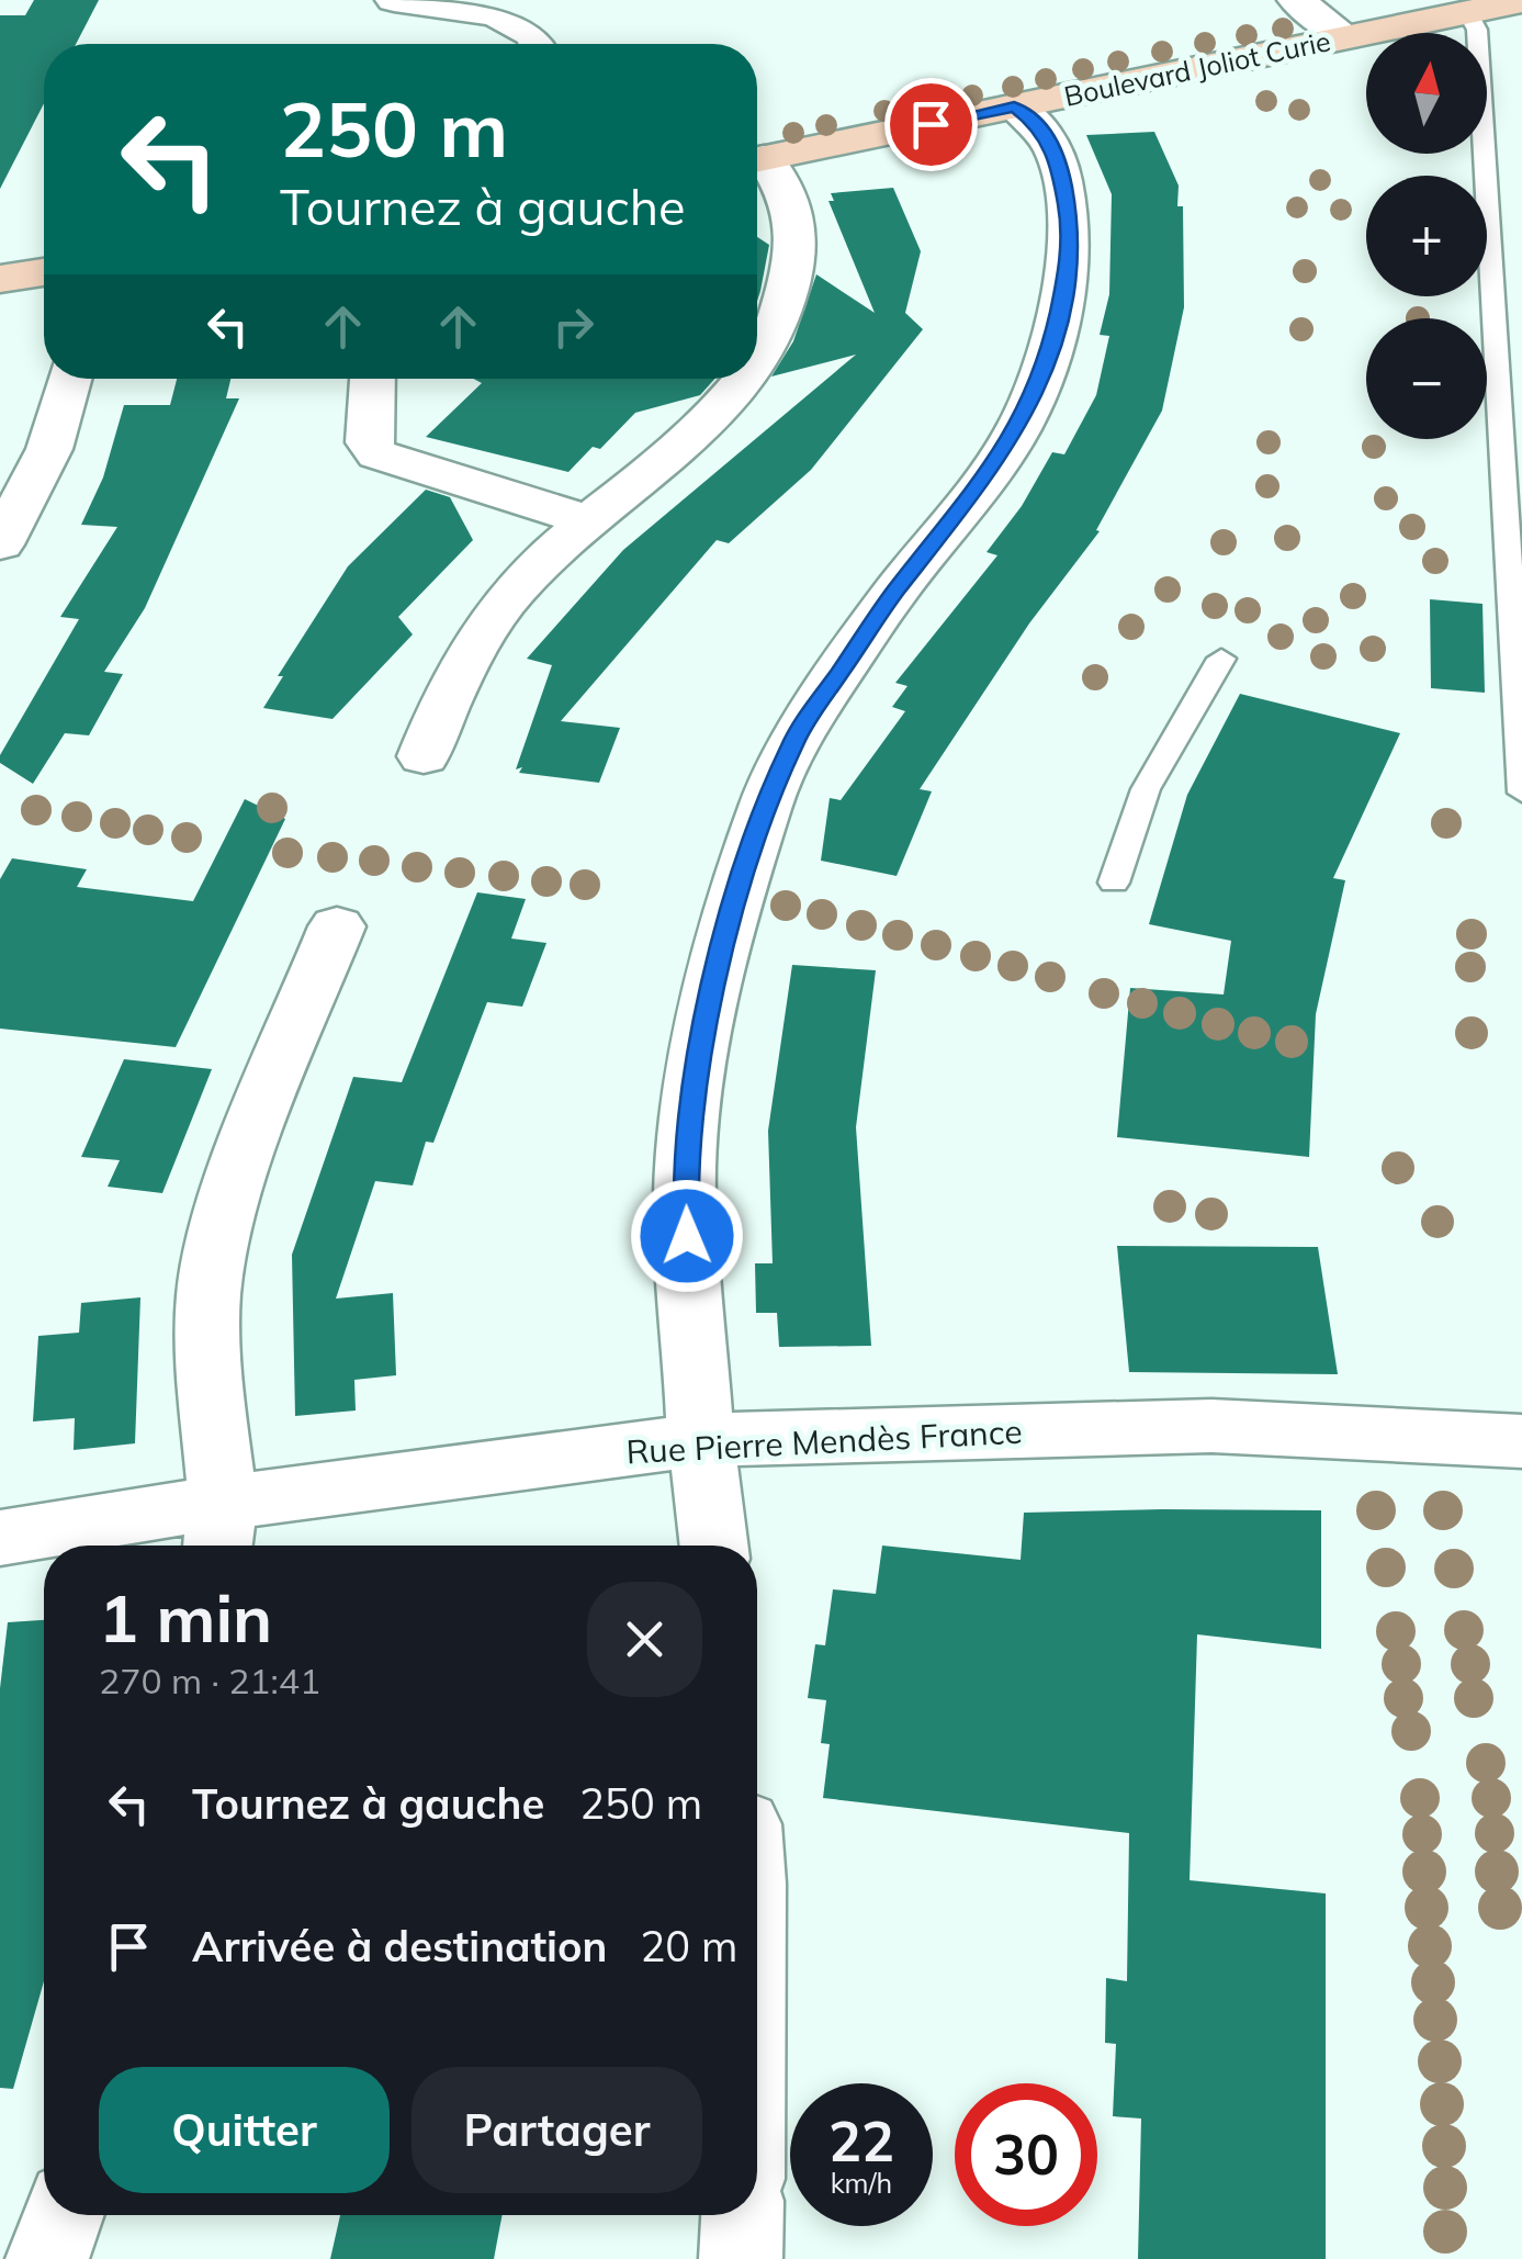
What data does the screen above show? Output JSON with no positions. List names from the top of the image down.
{
  "streets": {
    "street": ["Boulevard Joliot Curie", "Rue Pierre Mendès France"]
  },
  "north": "top",
  "page": {
    "map_buttons": ["+", "−"],
    "turn": ["250 m", "Tournez à gauche"],
    "heading": ["1 min", "270 m · 21:41"],
    "list": [
      {
        "name": "Tournez à gauche",
        "value": "250 m"
      },
      {
        "name": "Arrivée à destination",
        "value": "20 m"
      }
    ],
    "buttons": ["Quitter", "Partager"],
    "speed": "22 km/h",
    "limit": "30"
  }
}
